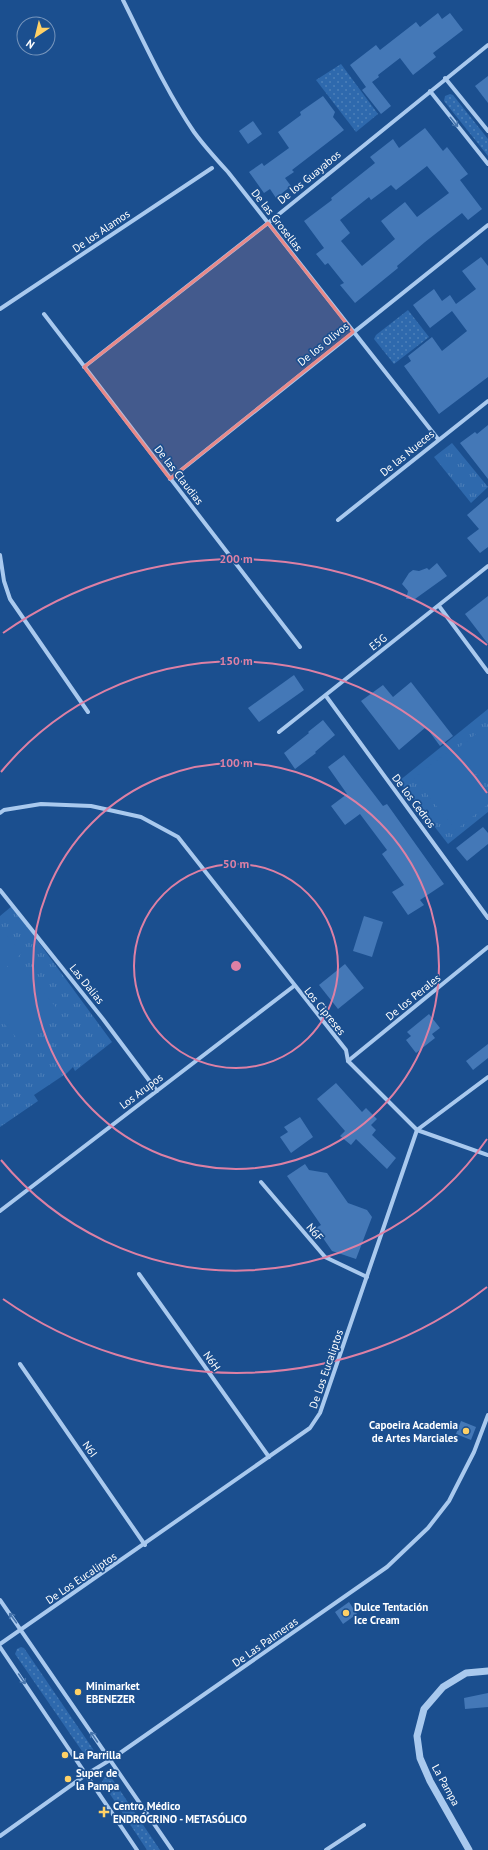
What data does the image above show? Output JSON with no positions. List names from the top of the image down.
{
  "streets": {
    "street": [
      "De los Guayabos",
      "De las Grosellas",
      "De los Alamos",
      "De los Olivos",
      "De las Nueces",
      "De las Claudias",
      "E5G",
      "De los Cedros",
      "Las Dalias",
      "De los Perales",
      "Los Cipreses",
      "Los Arupos",
      "N6F",
      "N6H",
      "De Los Eucaliptos",
      "N6I",
      "De Las Palmeras",
      "La Pampa"
    ]
  },
  "crossings": [
    ["De los Guayabos", "De las Grosellas"],
    ["De los Guayabos", "De las Claudias"],
    ["De las Grosellas", "De los Olivos"],
    ["De las Grosellas", "De las Nueces"],
    ["De los Olivos", "De las Claudias"],
    ["E5G", "De los Cedros"],
    ["Las Dalias", "Los Arupos"],
    ["De los Perales", "Los Cipreses"],
    ["Los Cipreses", "Los Arupos"],
    ["Los Cipreses", "De Los Eucaliptos"],
    ["N6F", "De Los Eucaliptos"],
    ["N6H", "De Los Eucaliptos"],
    ["De Los Eucaliptos", "N6I"]
  ],
  "places": {
    "other": [
      "Capoeira Academia de Artes Marciales",
      "Dulce Tentación Ice Cream",
      "Minimarket EBENEZER",
      "La Parrilla",
      "Super de la Pampa"
    ],
    "health": ["Centro Médico ENDRÓCRINO - METASÓLICO"]
  },
  "north": "bottom left",
  "rings": [
    "200 m",
    "150 m",
    "100 m",
    "50 m"
  ]
}
